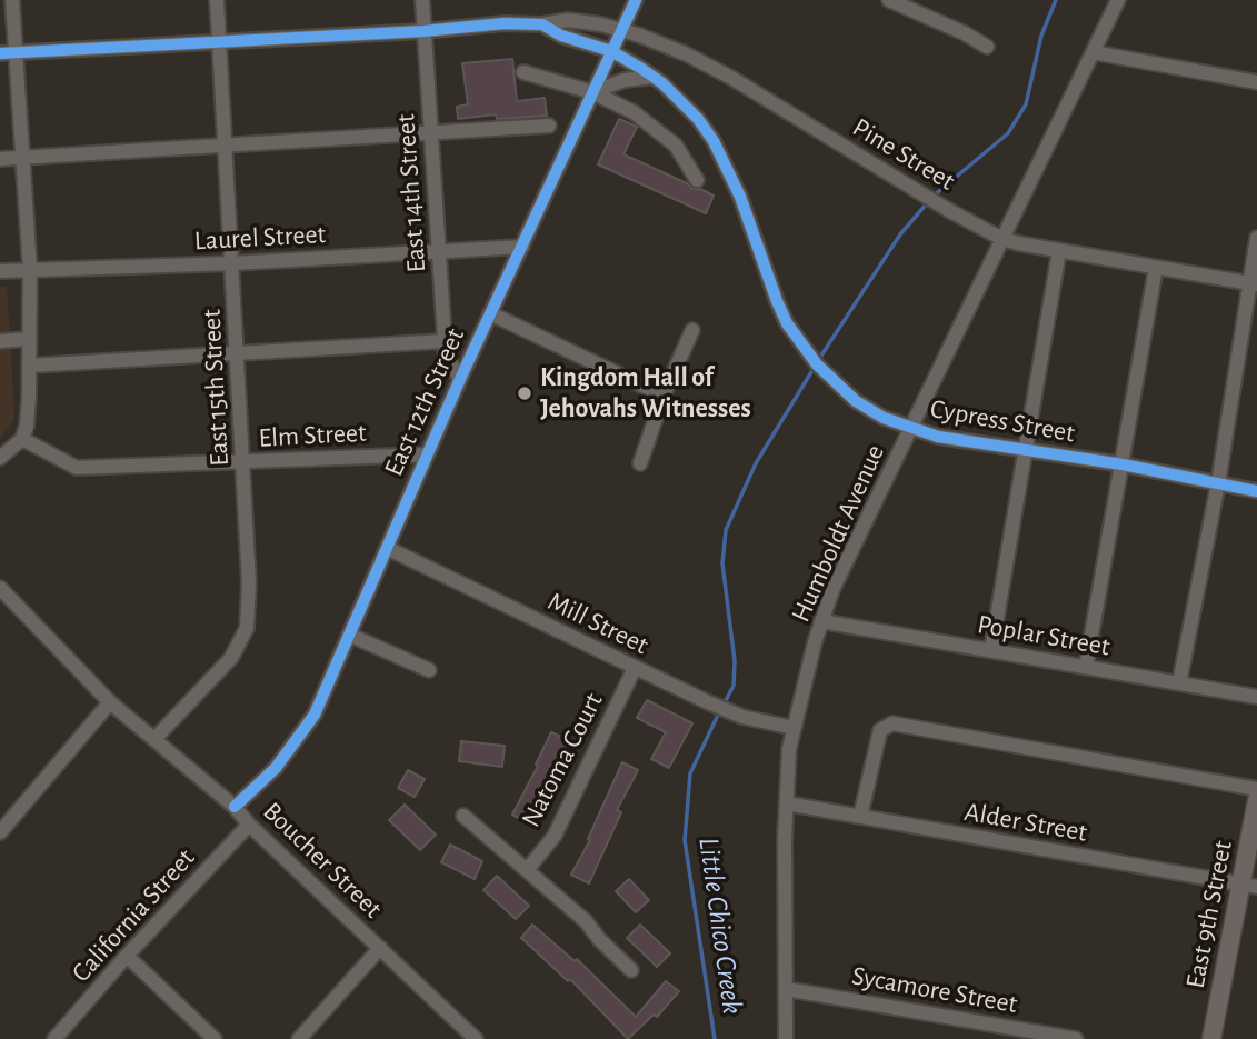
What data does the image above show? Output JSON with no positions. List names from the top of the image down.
{
  "streets": {
    "main road": ["East 9th Street"],
    "street": [
      "Pine Street",
      "East 14th Street",
      "Laurel Street",
      "East 15th Street",
      "East 12th Street",
      "Cypress Street",
      "Elm Street",
      "Humboldt Avenue",
      "Mill Street",
      "Poplar Street",
      "Natoma Court",
      "Alder Street",
      "Boucher Street",
      "California Street",
      "Sycamore Street"
    ]
  },
  "crossings": [
    ["Pine Street", "East 14th Street"],
    ["Pine Street", "East 15th Street"],
    ["Pine Street", "East 12th Street"],
    ["Pine Street", "Cypress Street"],
    ["Pine Street", "Humboldt Avenue"],
    ["East 14th Street", "Laurel Street"],
    ["East 14th Street", "East 12th Street"],
    ["Laurel Street", "East 15th Street"],
    ["Laurel Street", "East 12th Street"],
    ["East 15th Street", "Elm Street"],
    ["East 15th Street", "Boucher Street"],
    ["East 12th Street", "Cypress Street"],
    ["East 12th Street", "Elm Street"],
    ["East 12th Street", "Mill Street"],
    ["East 12th Street", "Boucher Street"],
    ["Cypress Street", "Humboldt Avenue"],
    ["Humboldt Avenue", "Mill Street"],
    ["Humboldt Avenue", "Poplar Street"],
    ["Humboldt Avenue", "Alder Street"],
    ["Humboldt Avenue", "Sycamore Street"],
    ["Mill Street", "Natoma Court"],
    ["Alder Street", "East 9th Street"],
    ["Boucher Street", "California Street"]
  ],
  "water": ["Little Chico Creek"],
  "places": ["Kingdom Hall of Jehovahs Witnesses"]
}
